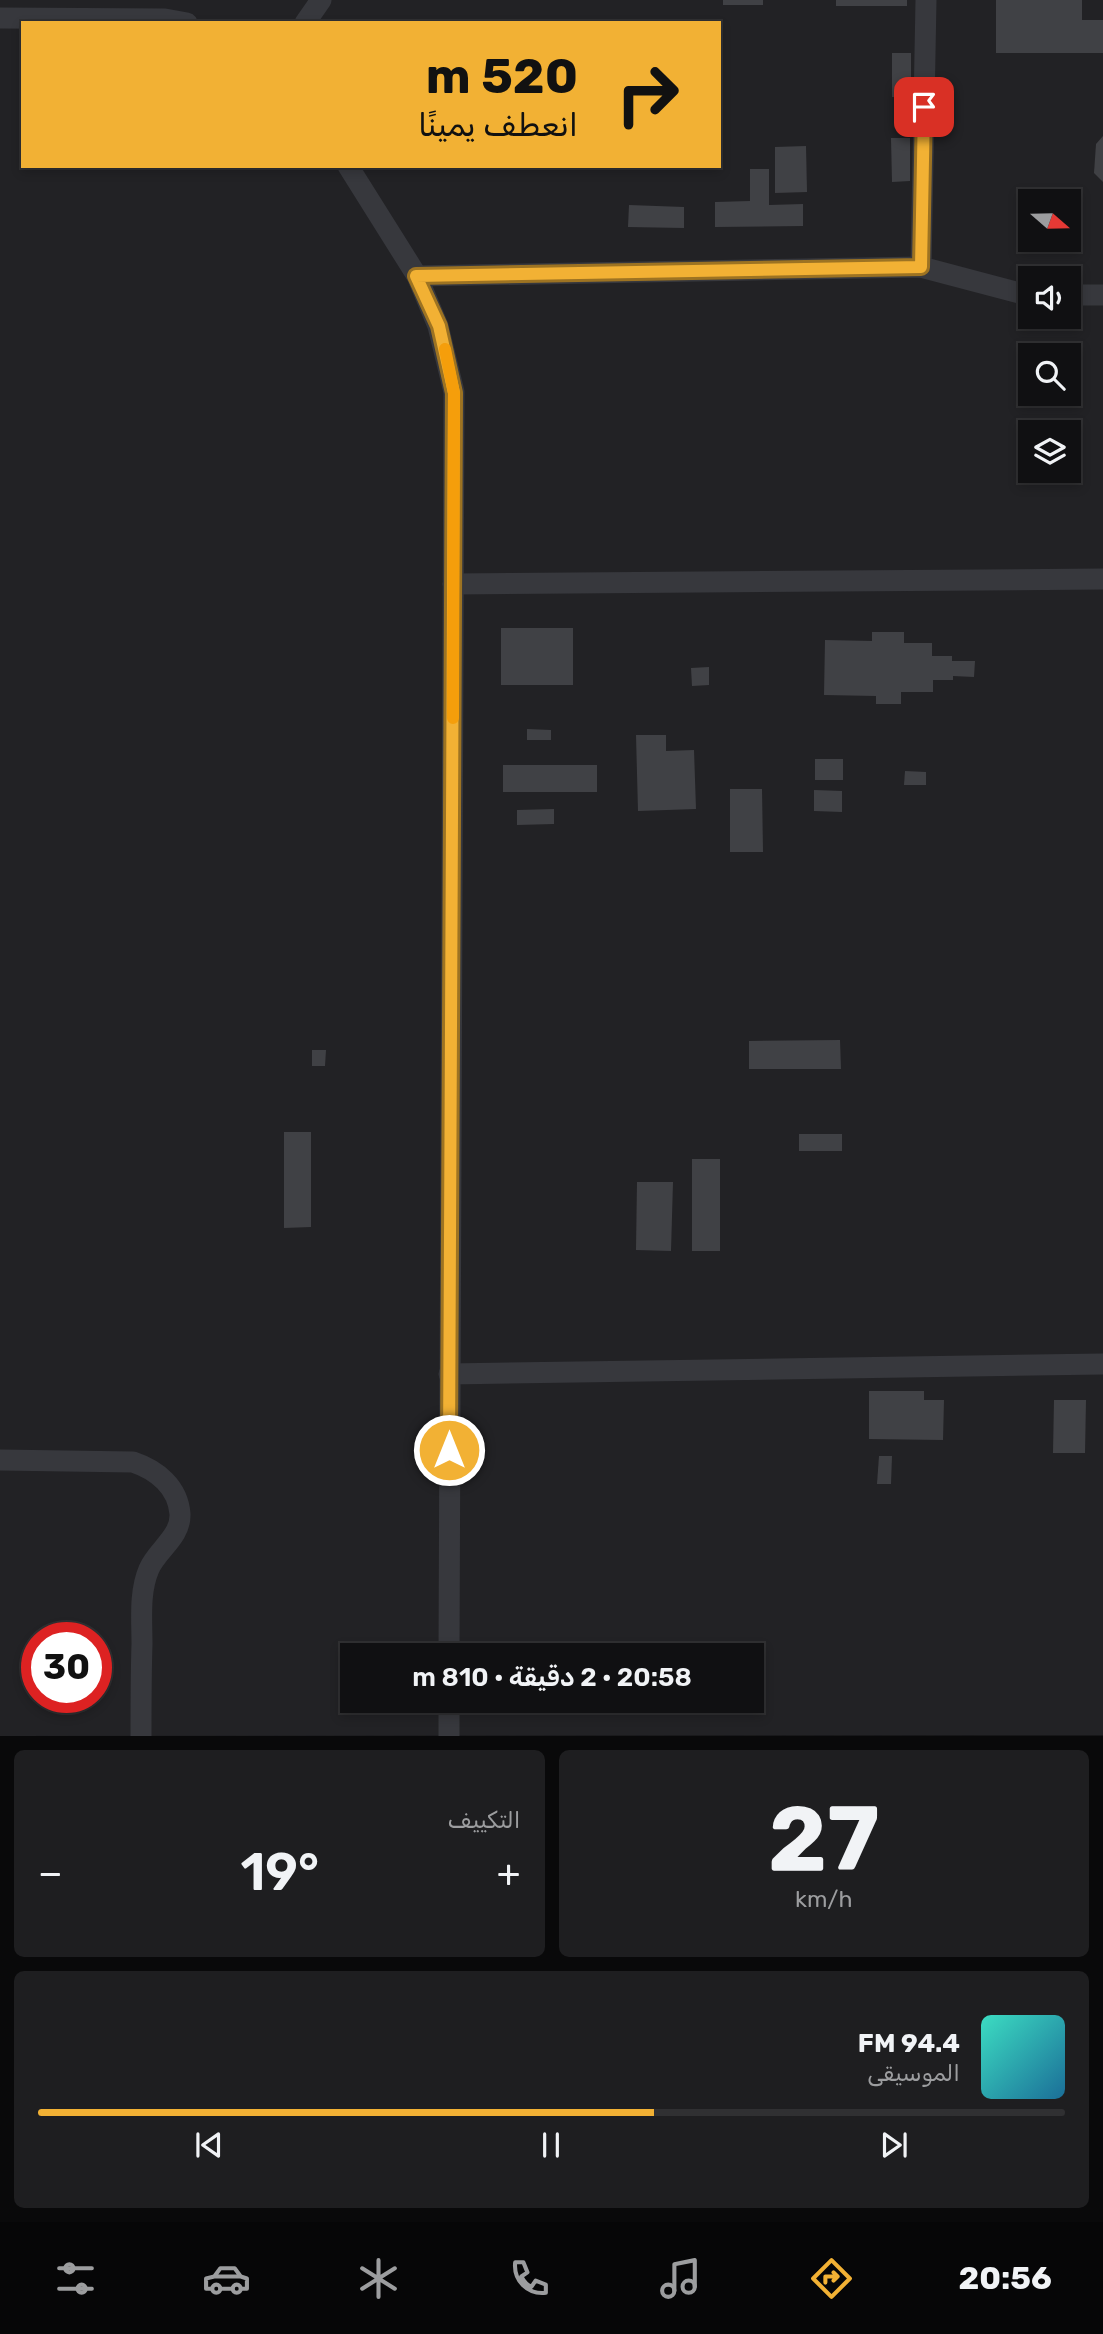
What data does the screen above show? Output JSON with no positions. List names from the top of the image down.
{
  "north": "right",
  "page": {
    "turn": ["520 m", "انعطف يمينًا"],
    "limit": "30",
    "trip": "20:58 · 2 دقيقة · 810 m",
    "tile": [
      ["27", "km/h"],
      "التكييف"
    ],
    "heat": ["−", "19°", "+"],
    "song": ["94.4 FM", "الموسيقى"],
    "tabs": "20:56"
  }
}
